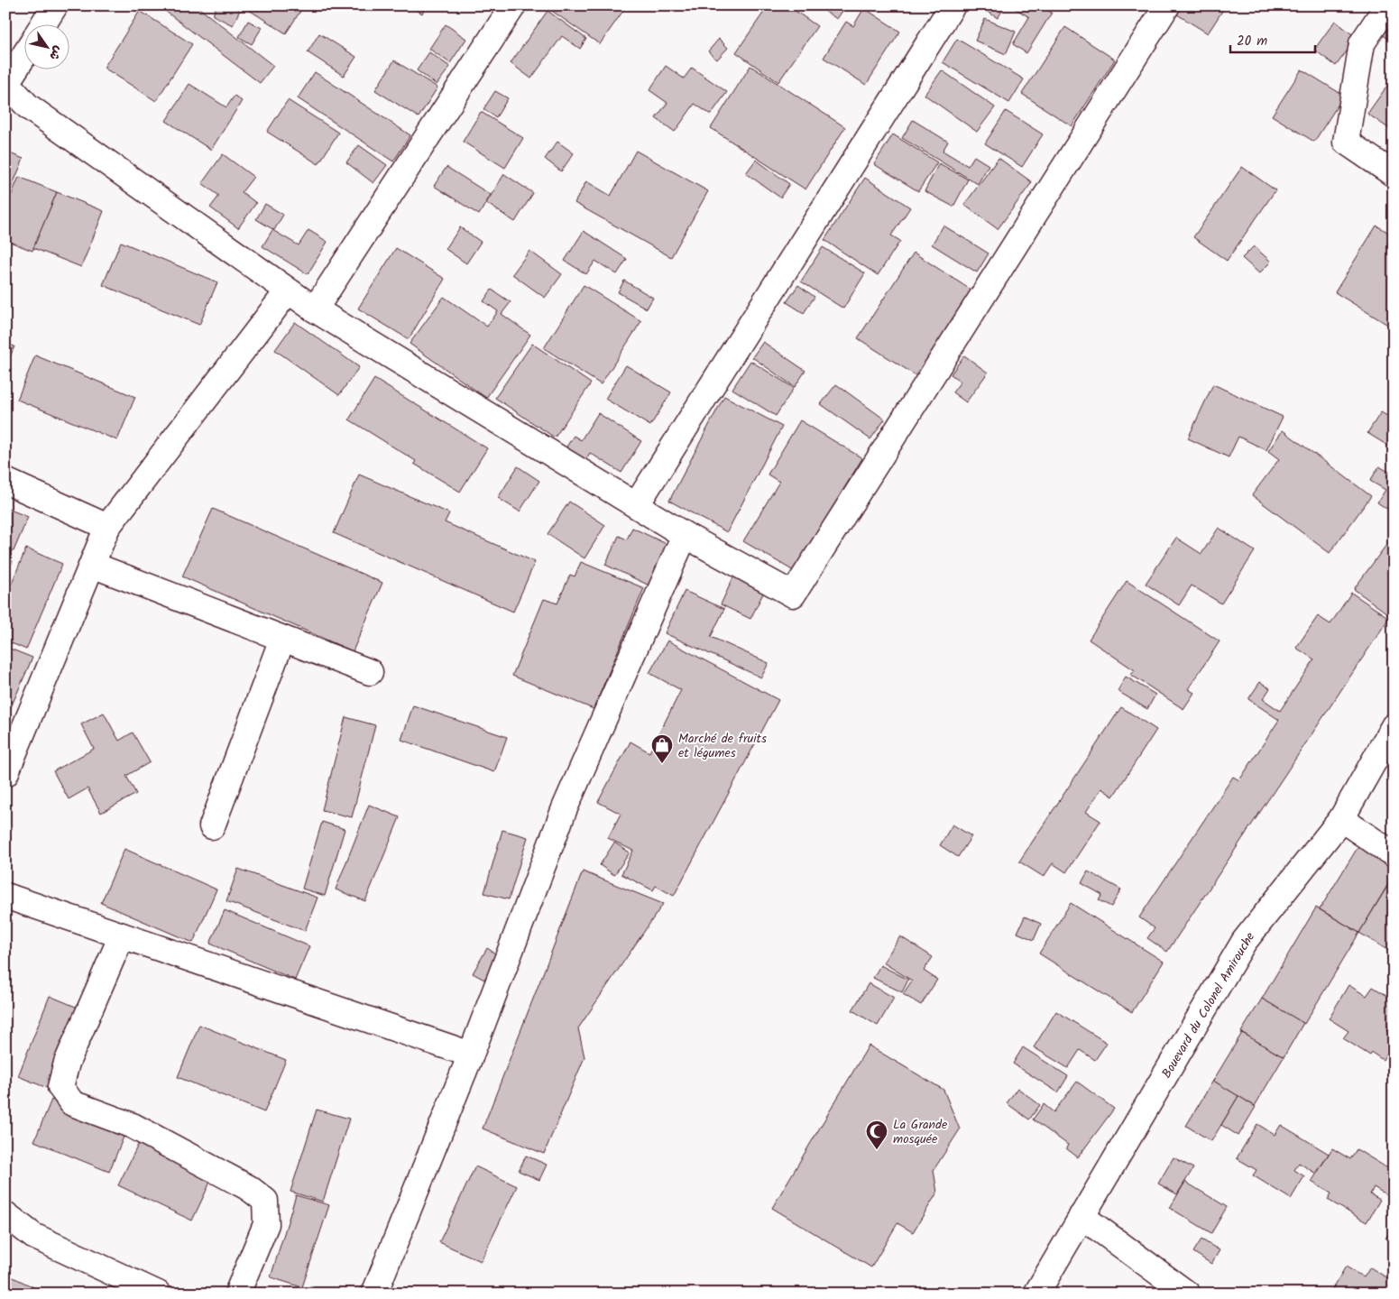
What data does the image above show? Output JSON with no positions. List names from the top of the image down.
{
  "streets": {
    "street": ["Bouevard du Colonel Amirouche"]
  },
  "places": {
    "shop": ["Marché de fruits et légumes"],
    "mosque": ["La Grande mosquée"]
  },
  "scale_bar": "20 m",
  "north": "bottom right"
}
